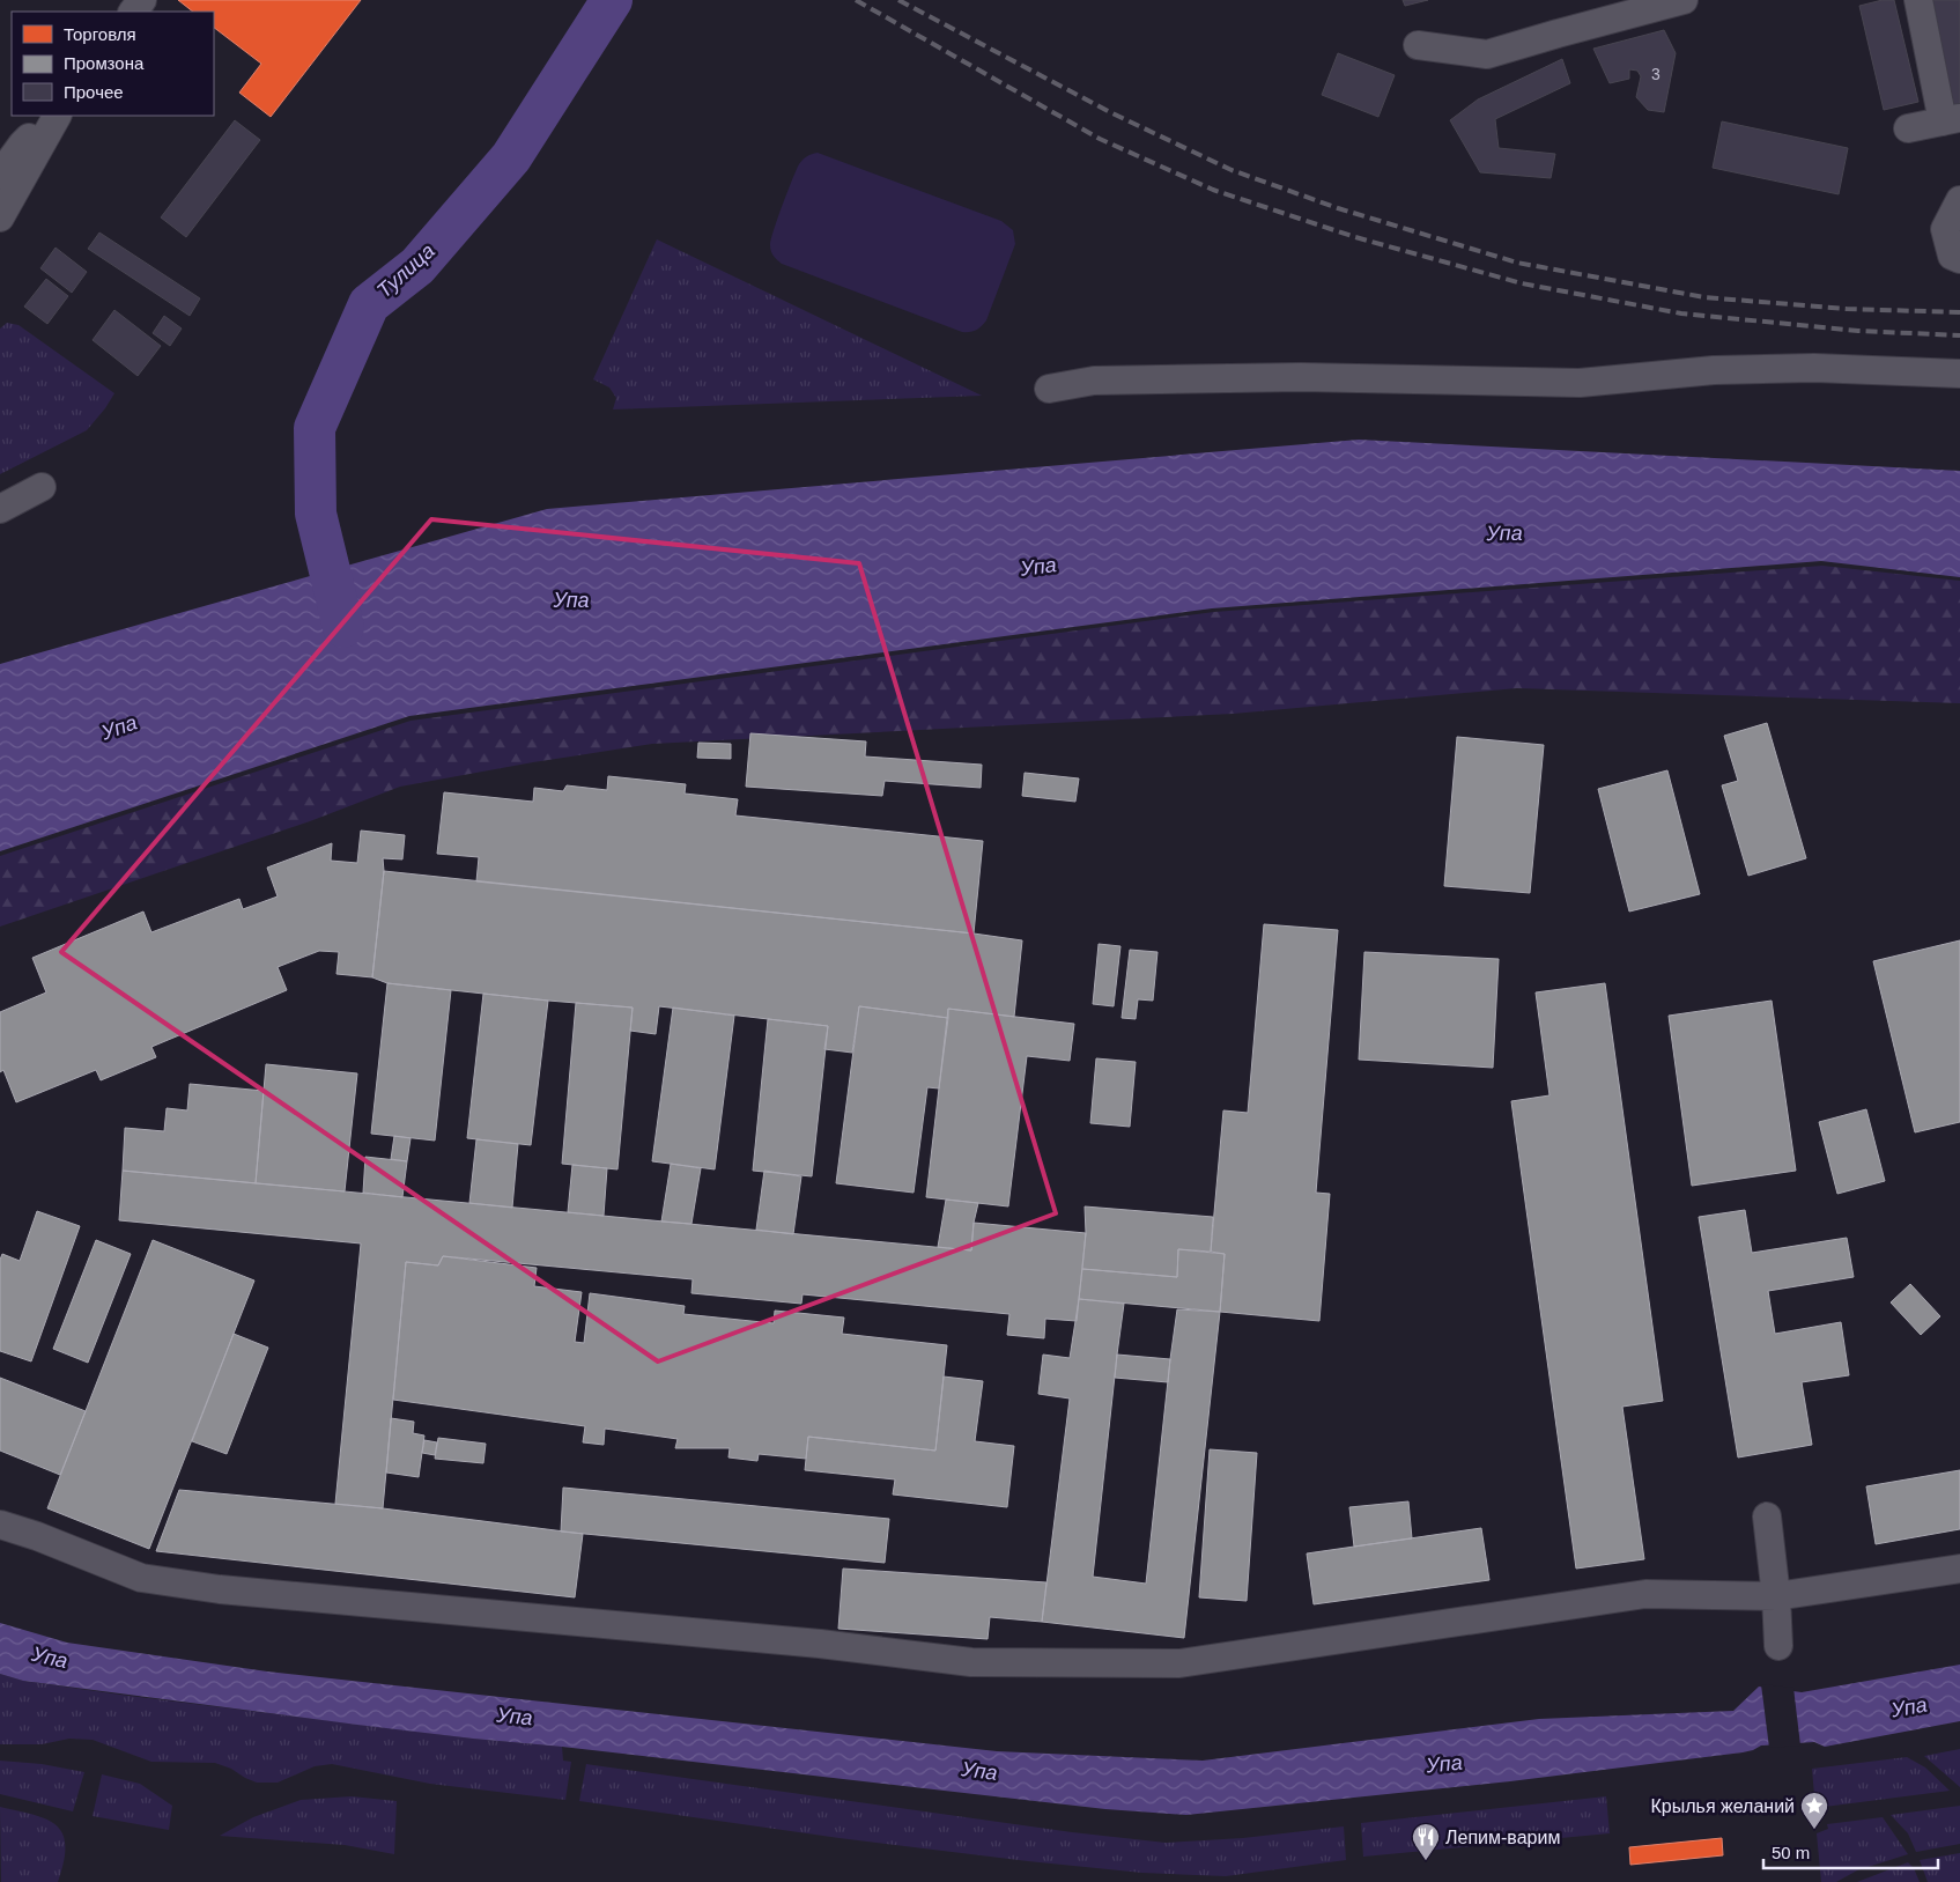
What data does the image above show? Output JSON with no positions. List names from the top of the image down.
{
  "water": ["Тулица", "Упа"],
  "places": {
    "place": ["Крылья желаний"],
    "restaurant": ["Лепим-варим"]
  },
  "house_numbers": ["3"],
  "legend": ["Торговля", "Промзона", "Прочее"],
  "scale_bar": "50 m"
}
